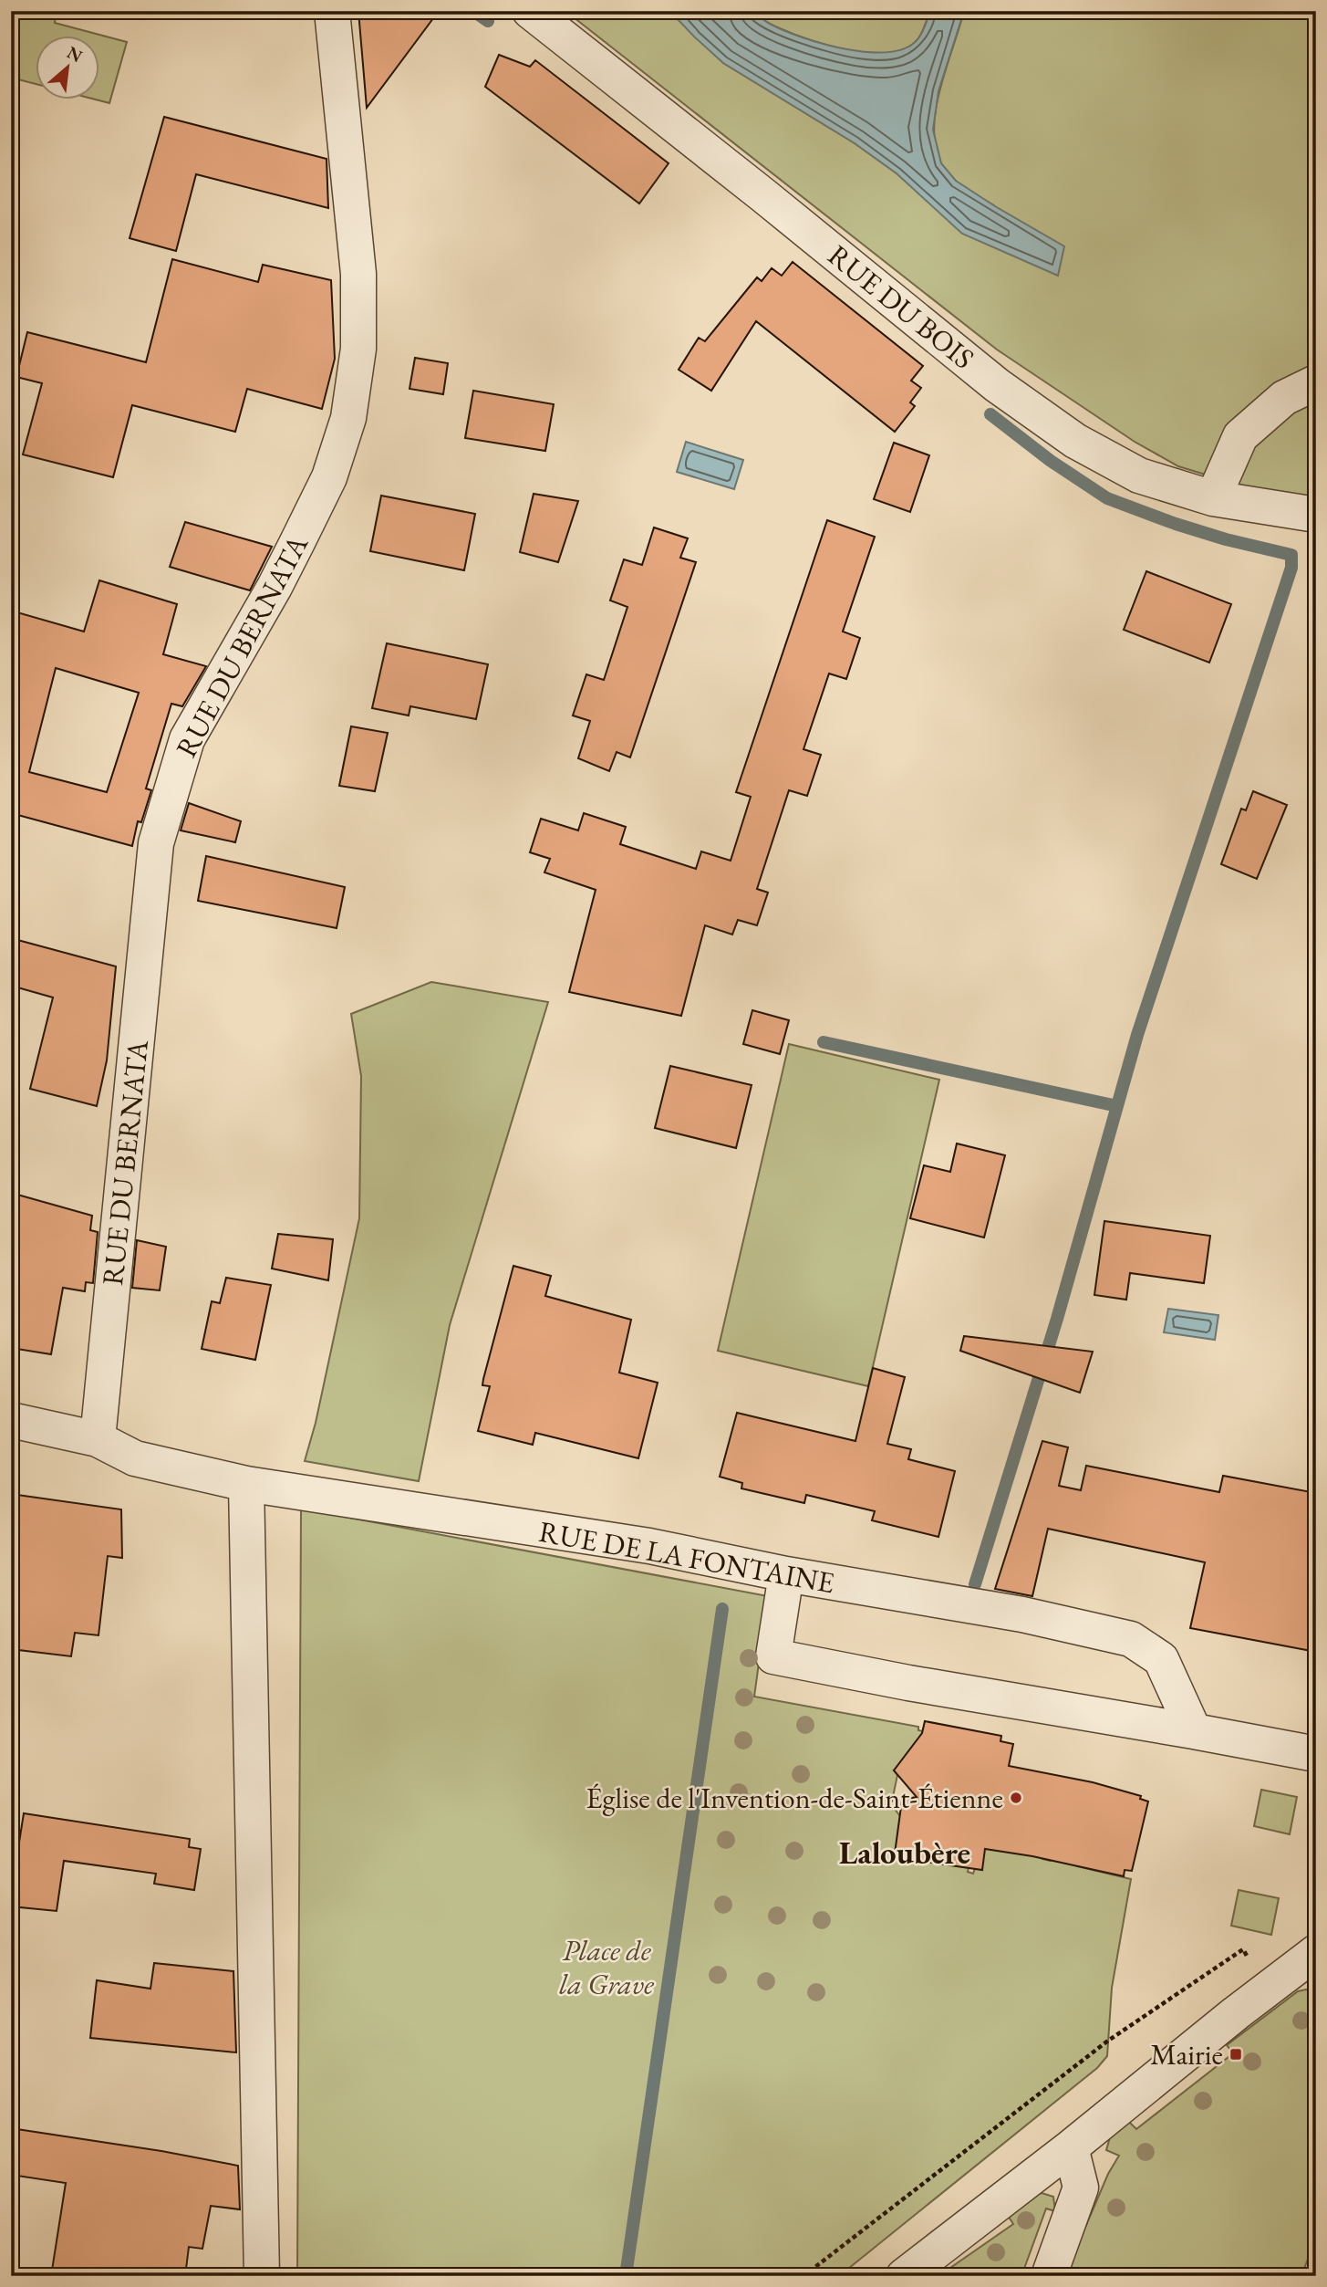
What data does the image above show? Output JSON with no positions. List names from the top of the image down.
{
  "streets": {
    "street": ["RUE DU BOIS", "RUE DU BERNATA", "RUE DE LA FONTAINE"]
  },
  "crossings": [
    ["RUE DU BERNATA", "RUE DE LA FONTAINE"]
  ],
  "districts": ["Laloubère"],
  "parks": ["Place de la Grave"],
  "places": {
    "other": ["Église de l'Invention-de-Saint-Étienne"],
    "transit": ["Mairie"]
  },
  "north": "top right"
}
